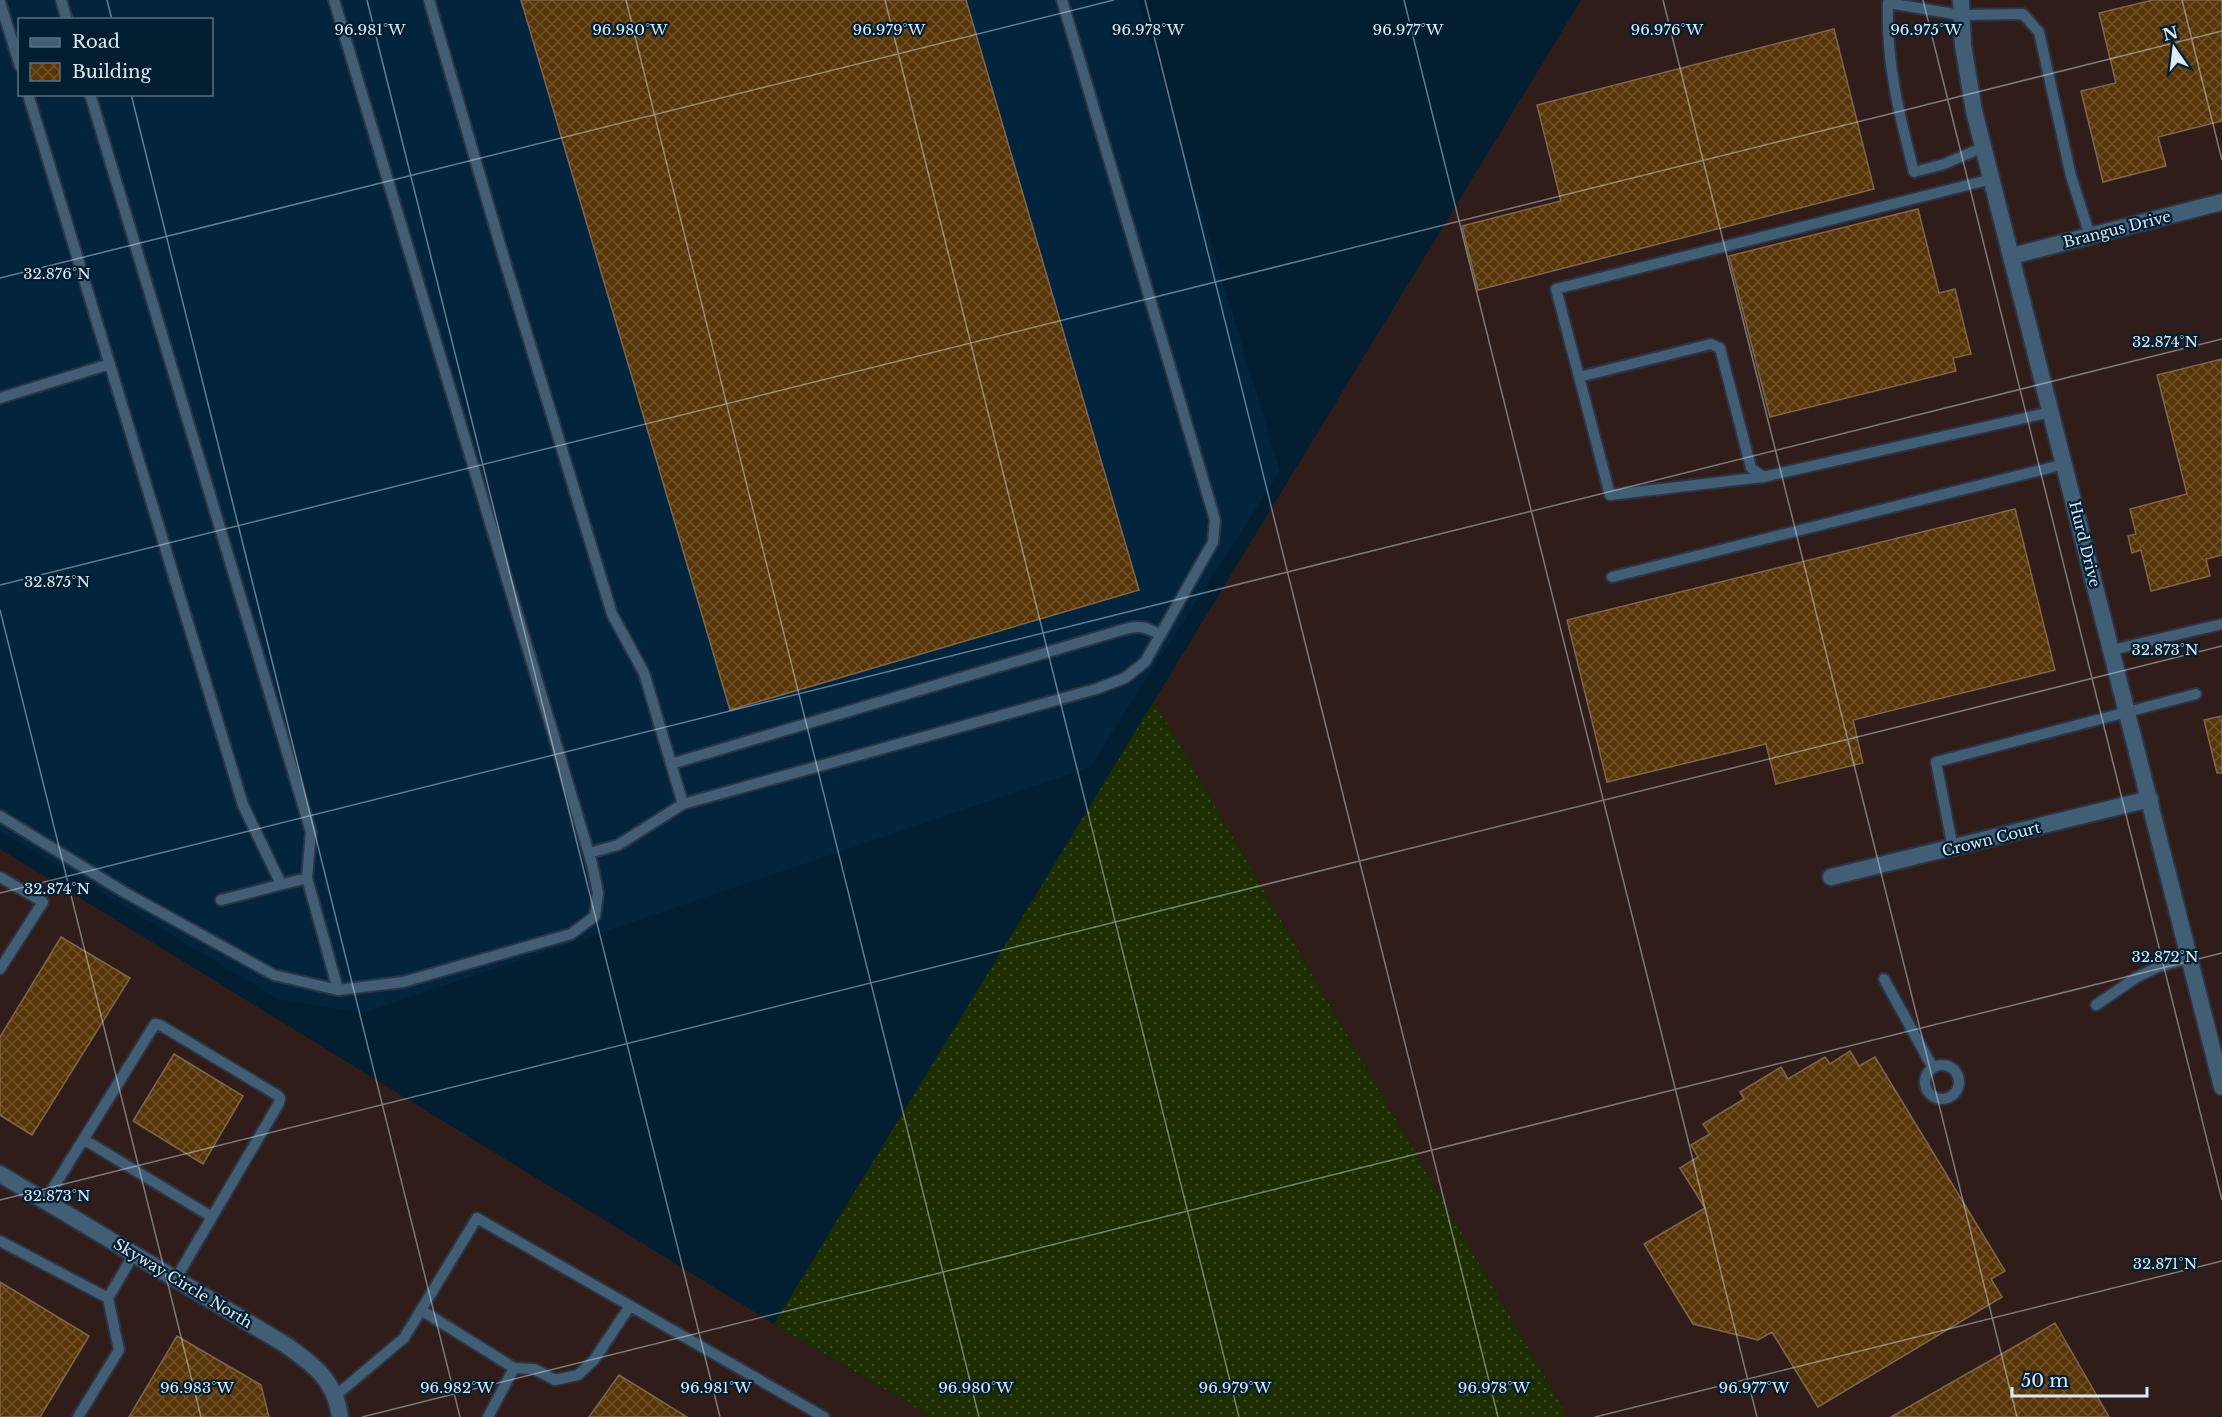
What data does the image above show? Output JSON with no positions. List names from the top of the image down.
{
  "streets": {
    "street": [
      "Brangus Drive",
      "Hurd Drive",
      "Crown Court",
      "Skyway Circle North"
    ]
  },
  "crossings": [
    ["Brangus Drive", "Hurd Drive"],
    ["Hurd Drive", "Crown Court"]
  ],
  "legend": ["Road", "Building"],
  "scale_bar": "50 m",
  "north": "top",
  "coordinates": [
    "96.981°W",
    "96.980°W",
    "96.979°W",
    "96.978°W",
    "96.977°W",
    "96.976°W",
    "96.975°W",
    "32.876°N",
    "32.874°N",
    "32.875°N",
    "32.873°N",
    "32.872°N",
    "32.871°N",
    "96.983°W",
    "96.982°W"
  ]
}
